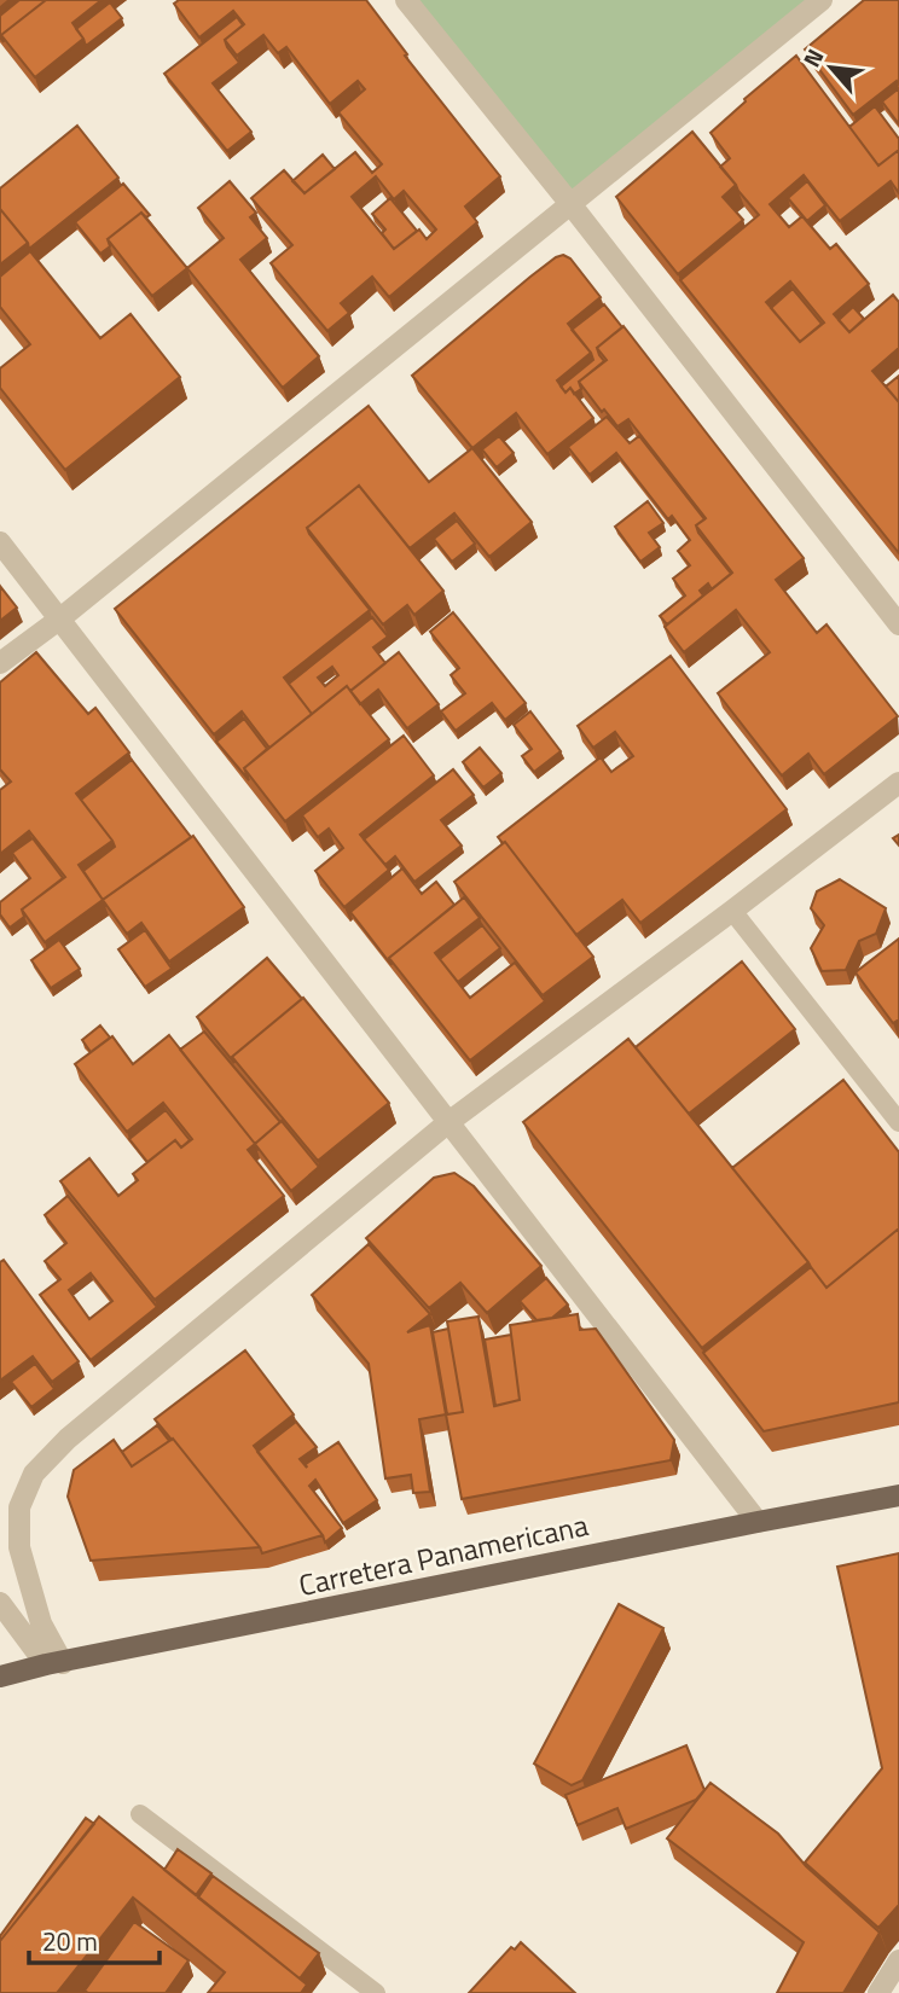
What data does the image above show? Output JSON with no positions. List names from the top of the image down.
{
  "streets": {
    "main road": ["Carretera Panamericana"]
  },
  "scale_bar": "20 m",
  "north": "top left"
}
